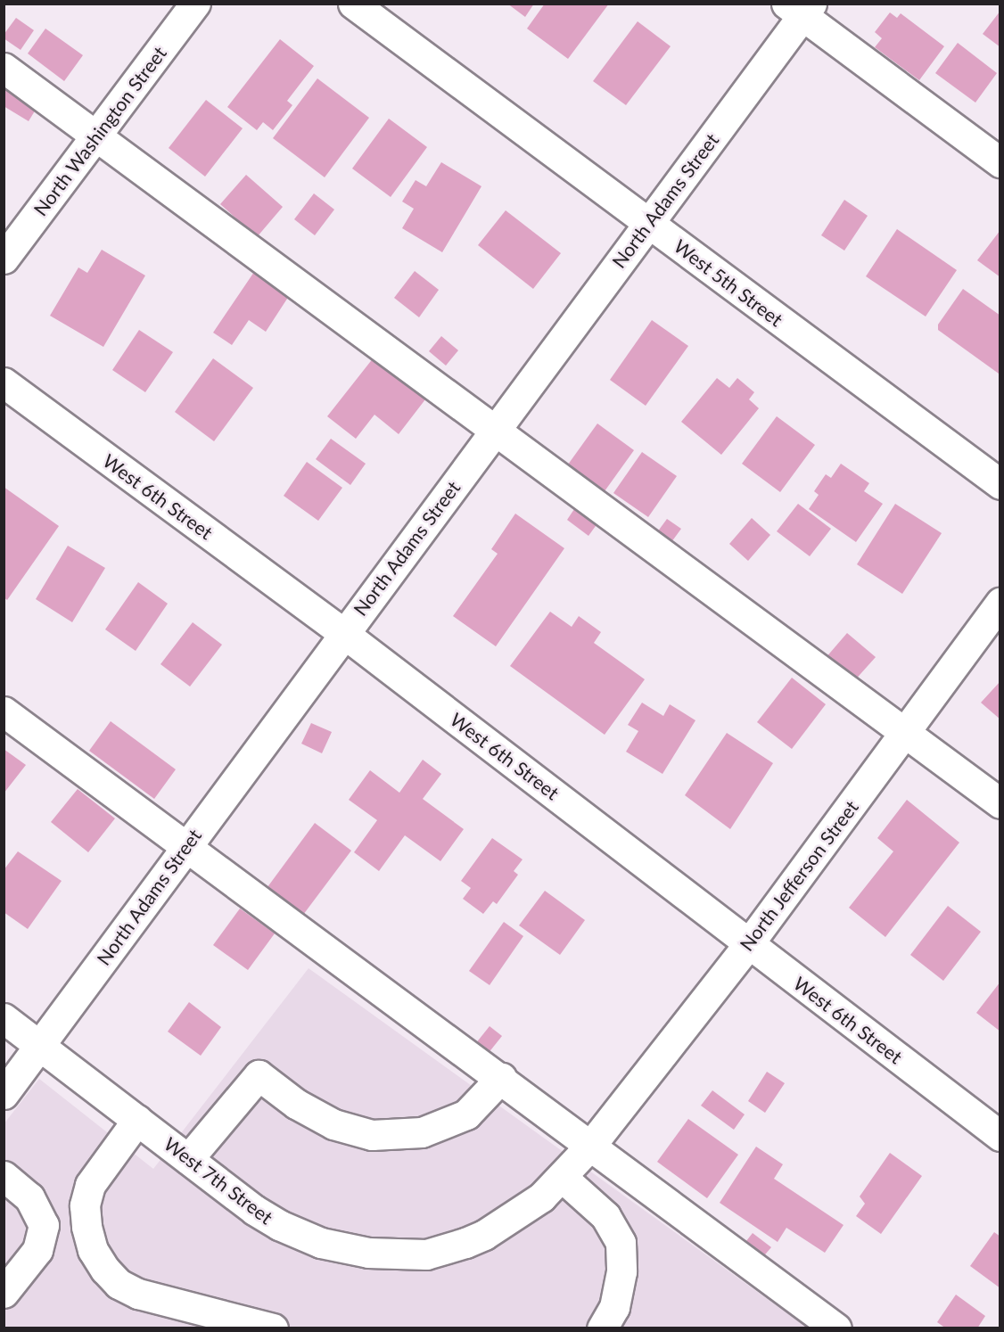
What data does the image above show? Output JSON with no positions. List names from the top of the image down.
{
  "streets": {
    "street": [
      "North Washington Street",
      "North Adams Street",
      "West 5th Street",
      "West 6th Street",
      "North Jefferson Street",
      "West 7th Street"
    ]
  },
  "crossings": [
    ["North Adams Street", "West 5th Street"],
    ["North Adams Street", "West 6th Street"],
    ["North Adams Street", "West 7th Street"],
    ["West 6th Street", "North Jefferson Street"],
    ["North Jefferson Street", "West 7th Street"]
  ]
}
